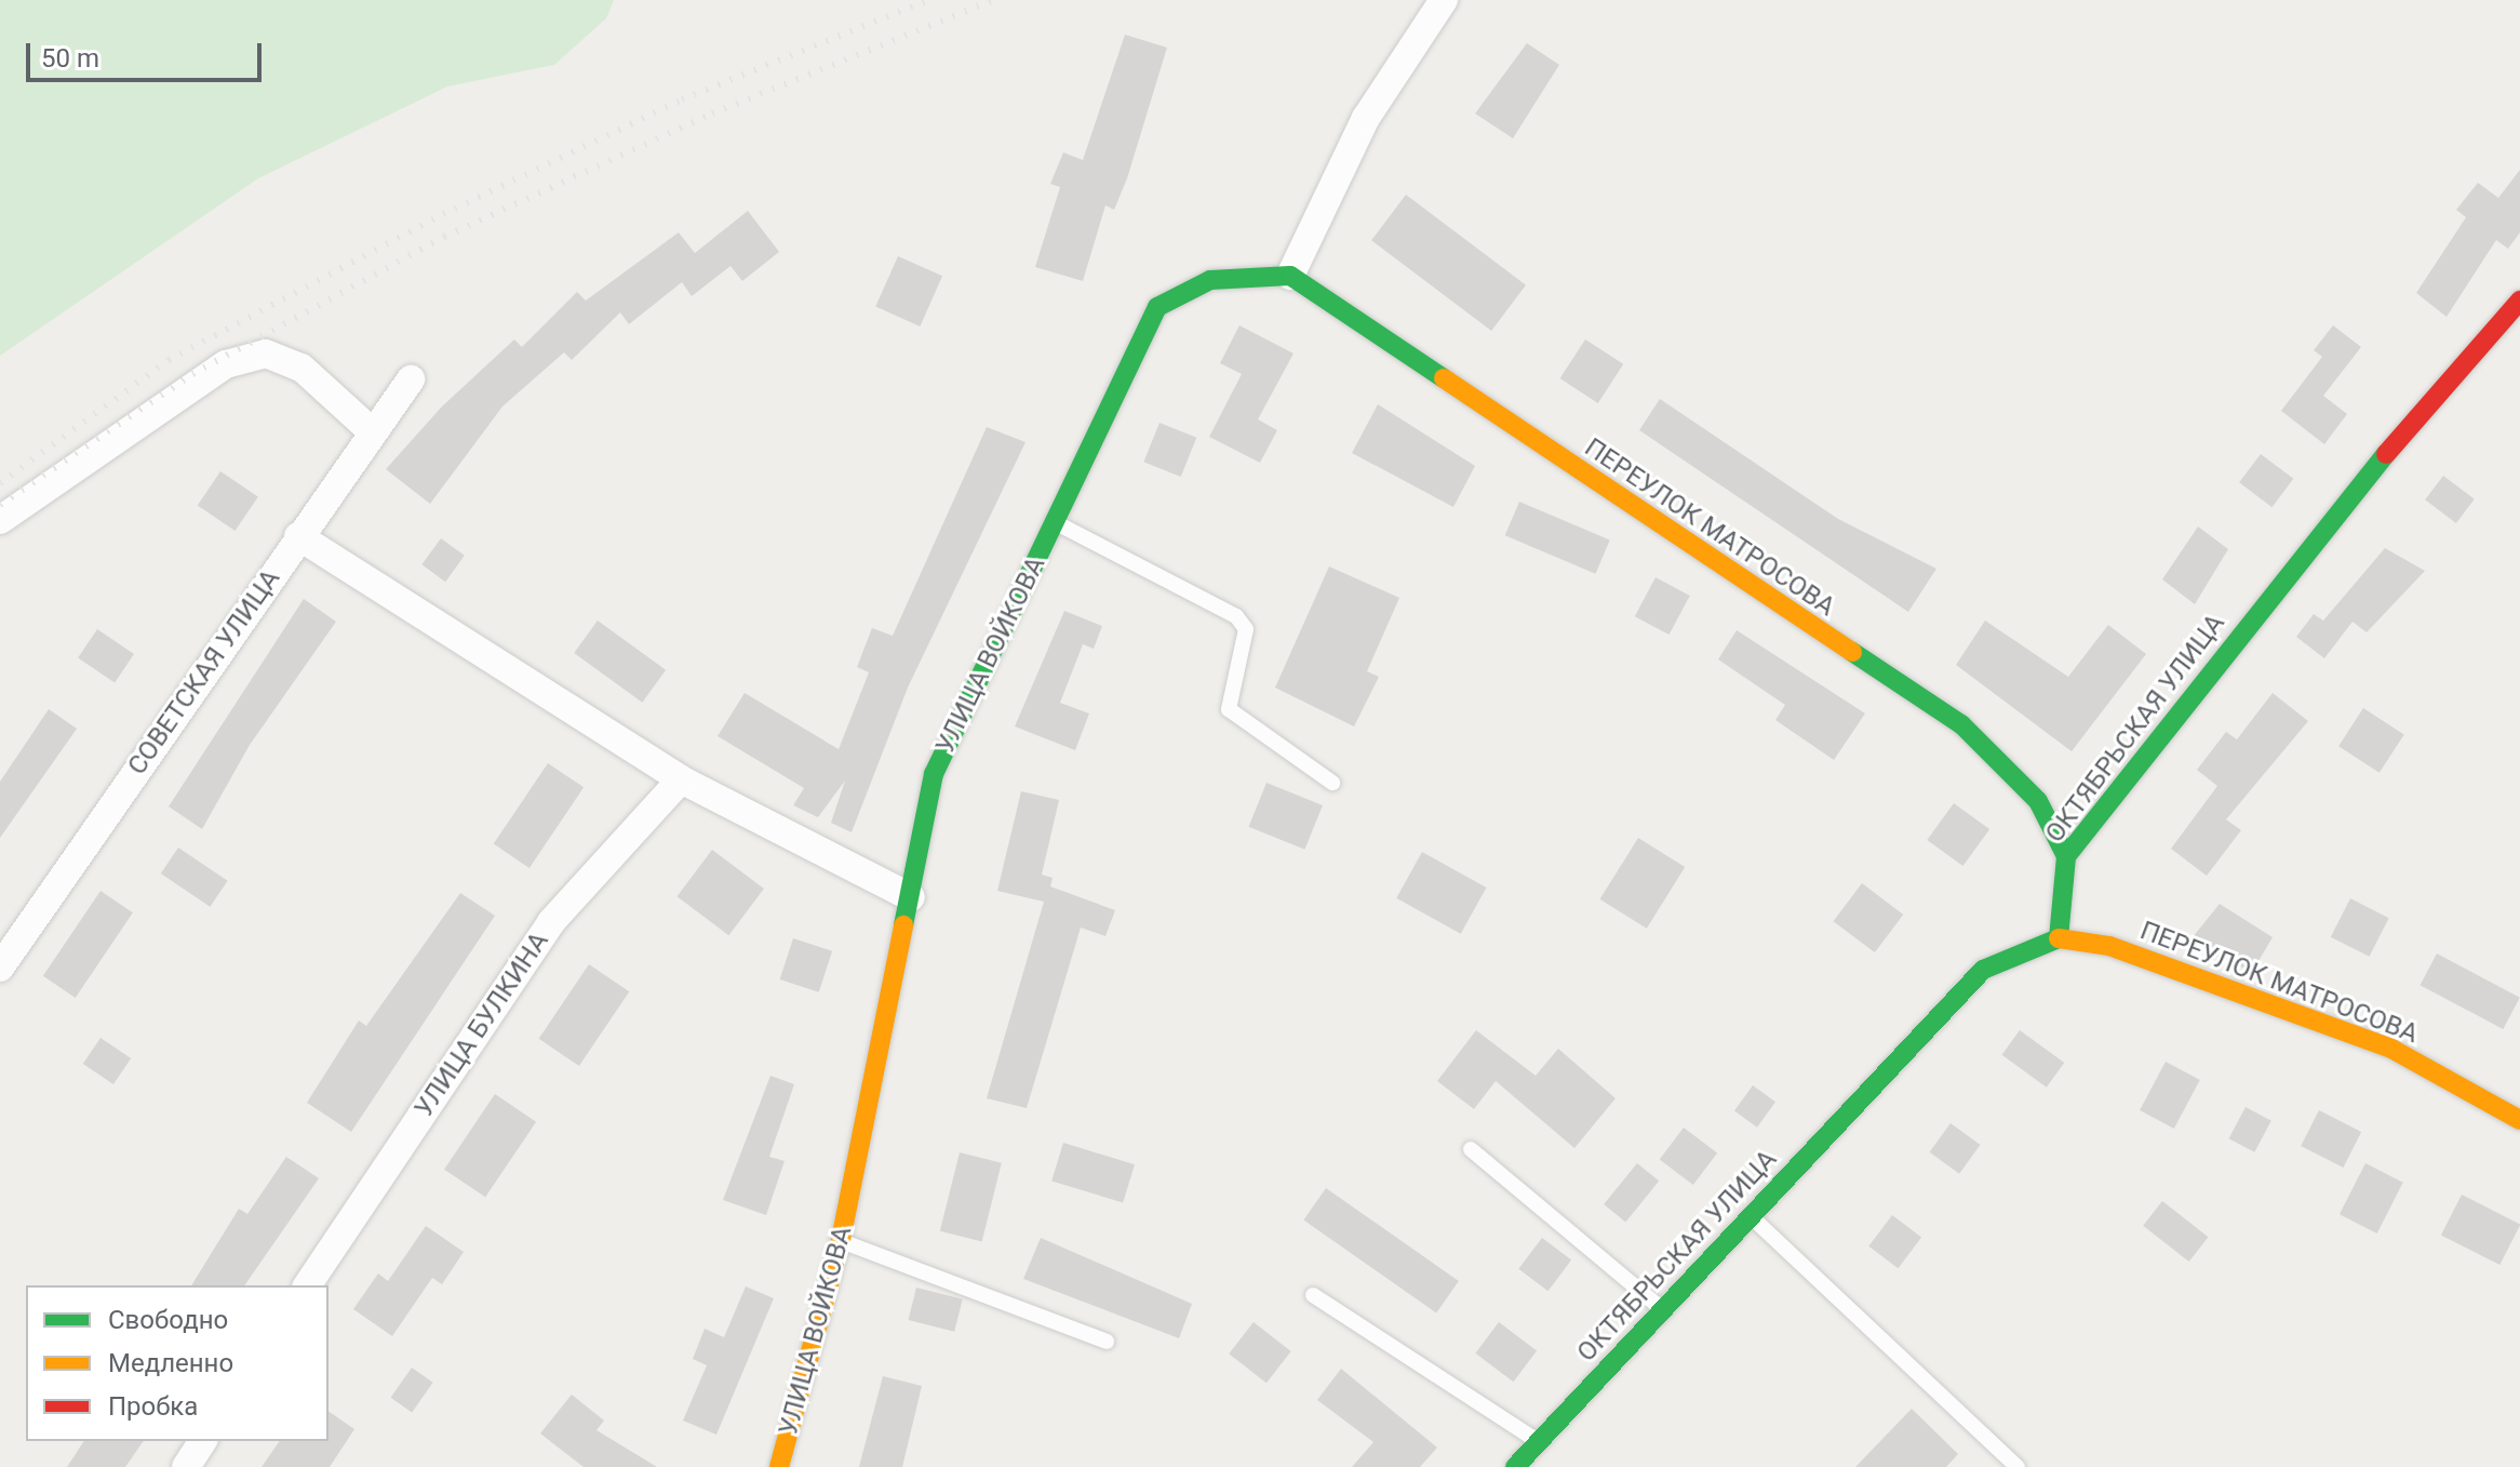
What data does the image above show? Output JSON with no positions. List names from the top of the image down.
{
  "streets": {
    "street": [
      "ПЕРЕУЛОК МАТРОСОВА",
      "УЛИЦА ВОЙКОВА",
      "СОВЕТСКАЯ УЛИЦА",
      "ОКТЯБРЬСКАЯ УЛИЦА",
      "УЛИЦА БУЛКИНА"
    ]
  },
  "crossings": [
    ["ПЕРЕУЛОК МАТРОСОВА", "УЛИЦА ВОЙКОВА"],
    ["ПЕРЕУЛОК МАТРОСОВА", "ОКТЯБРЬСКАЯ УЛИЦА"]
  ],
  "legend": ["Свободно", "Медленно", "Пробка"],
  "scale_bar": "50 m"
}
